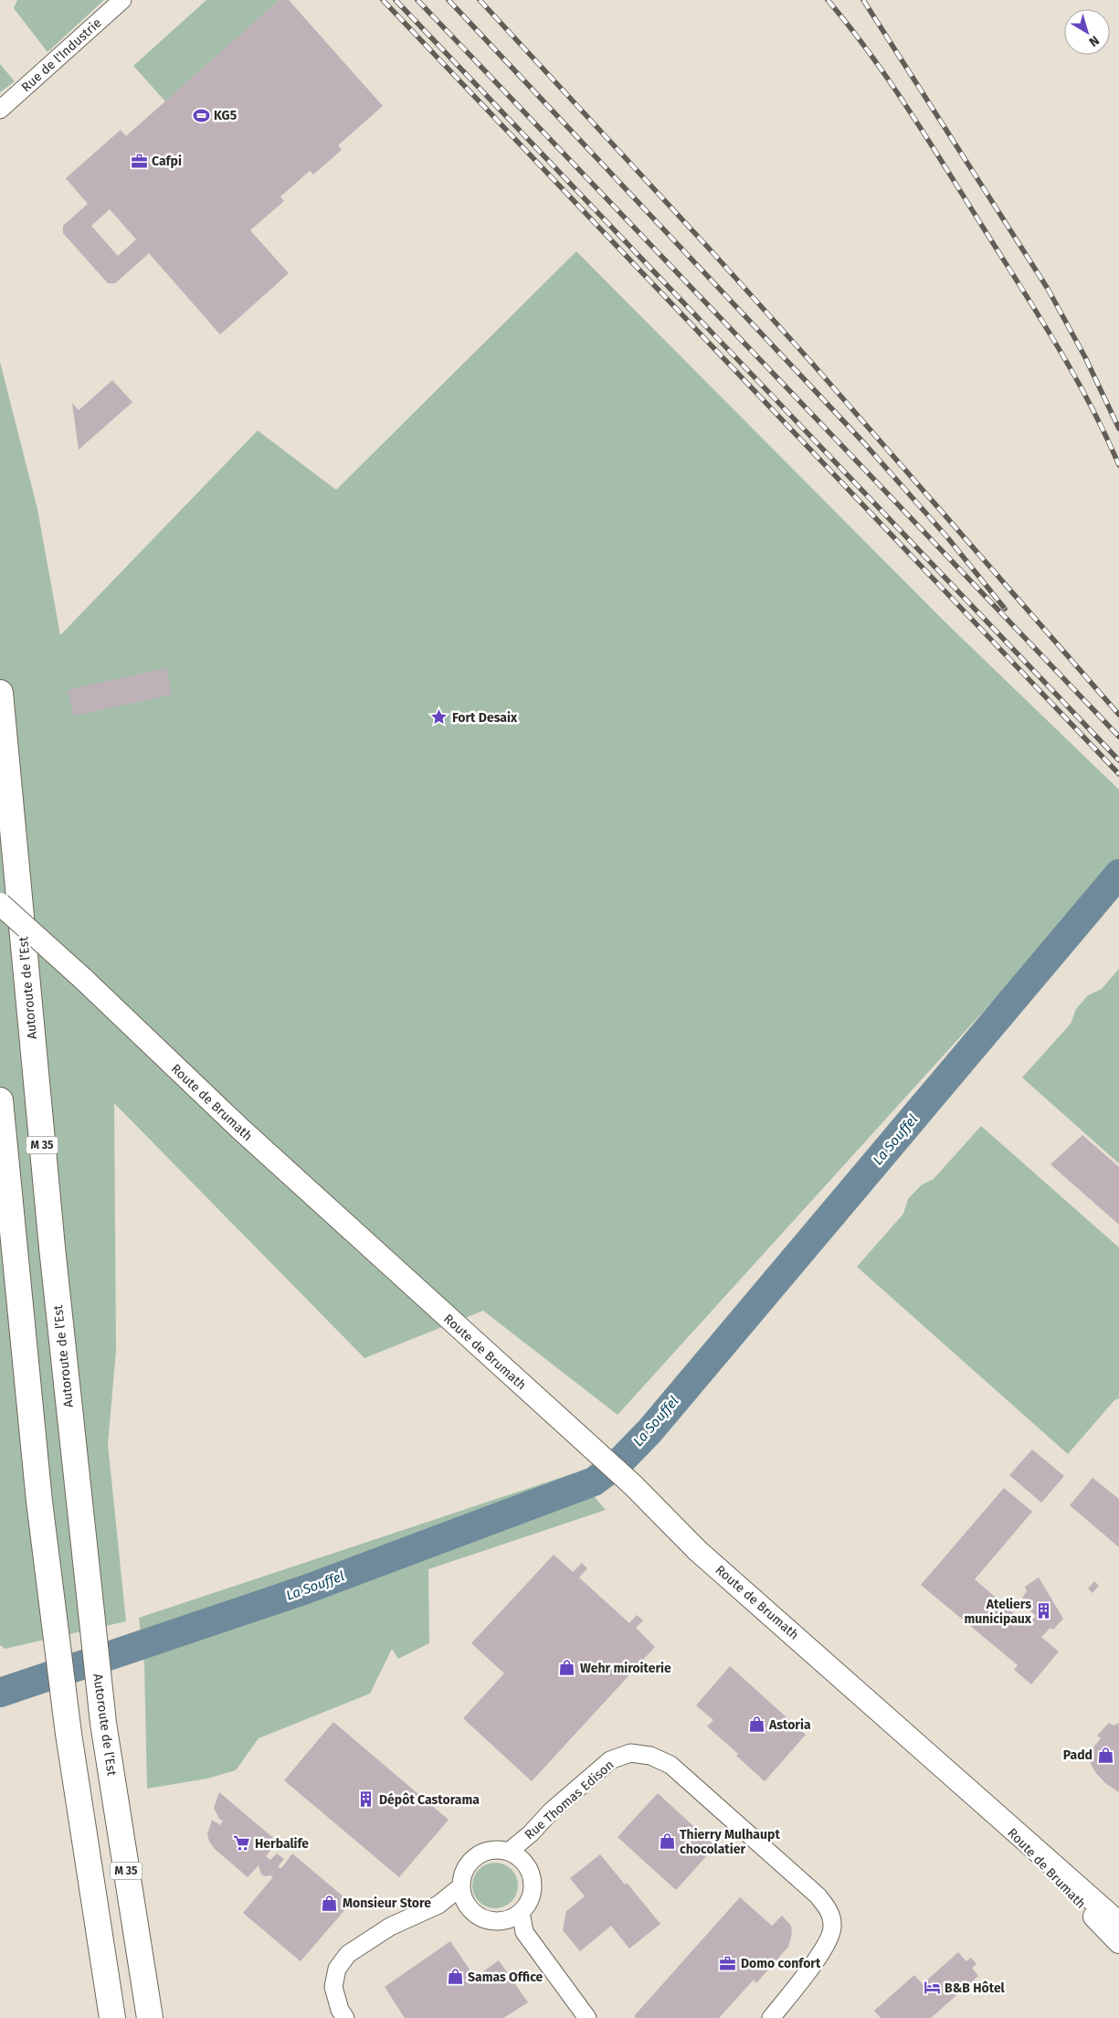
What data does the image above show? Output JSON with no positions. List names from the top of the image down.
{
  "streets": {
    "highway": ["Autoroute de l’Est", "M 35"],
    "main road": ["Route de Brumath"],
    "street": ["Rue de l'Industrie", "Rue Thomas Edison"]
  },
  "water": ["La Souffel"],
  "places": {
    "sports": ["KG5"],
    "office": ["Cafpi", "Domo confort"],
    "place": ["Fort Desaix"],
    "building": ["Ateliers municipaux", "Dépôt Castorama"],
    "shop": [
      "Wehr miroiterie",
      "Astoria",
      "Padd",
      "Thierry Mulhaupt chocolatier",
      "Monsieur Store",
      "Samas Office"
    ],
    "supermarket": ["Herbalife"],
    "hotel": ["B&B Hôtel"]
  },
  "north": "bottom right"
}
